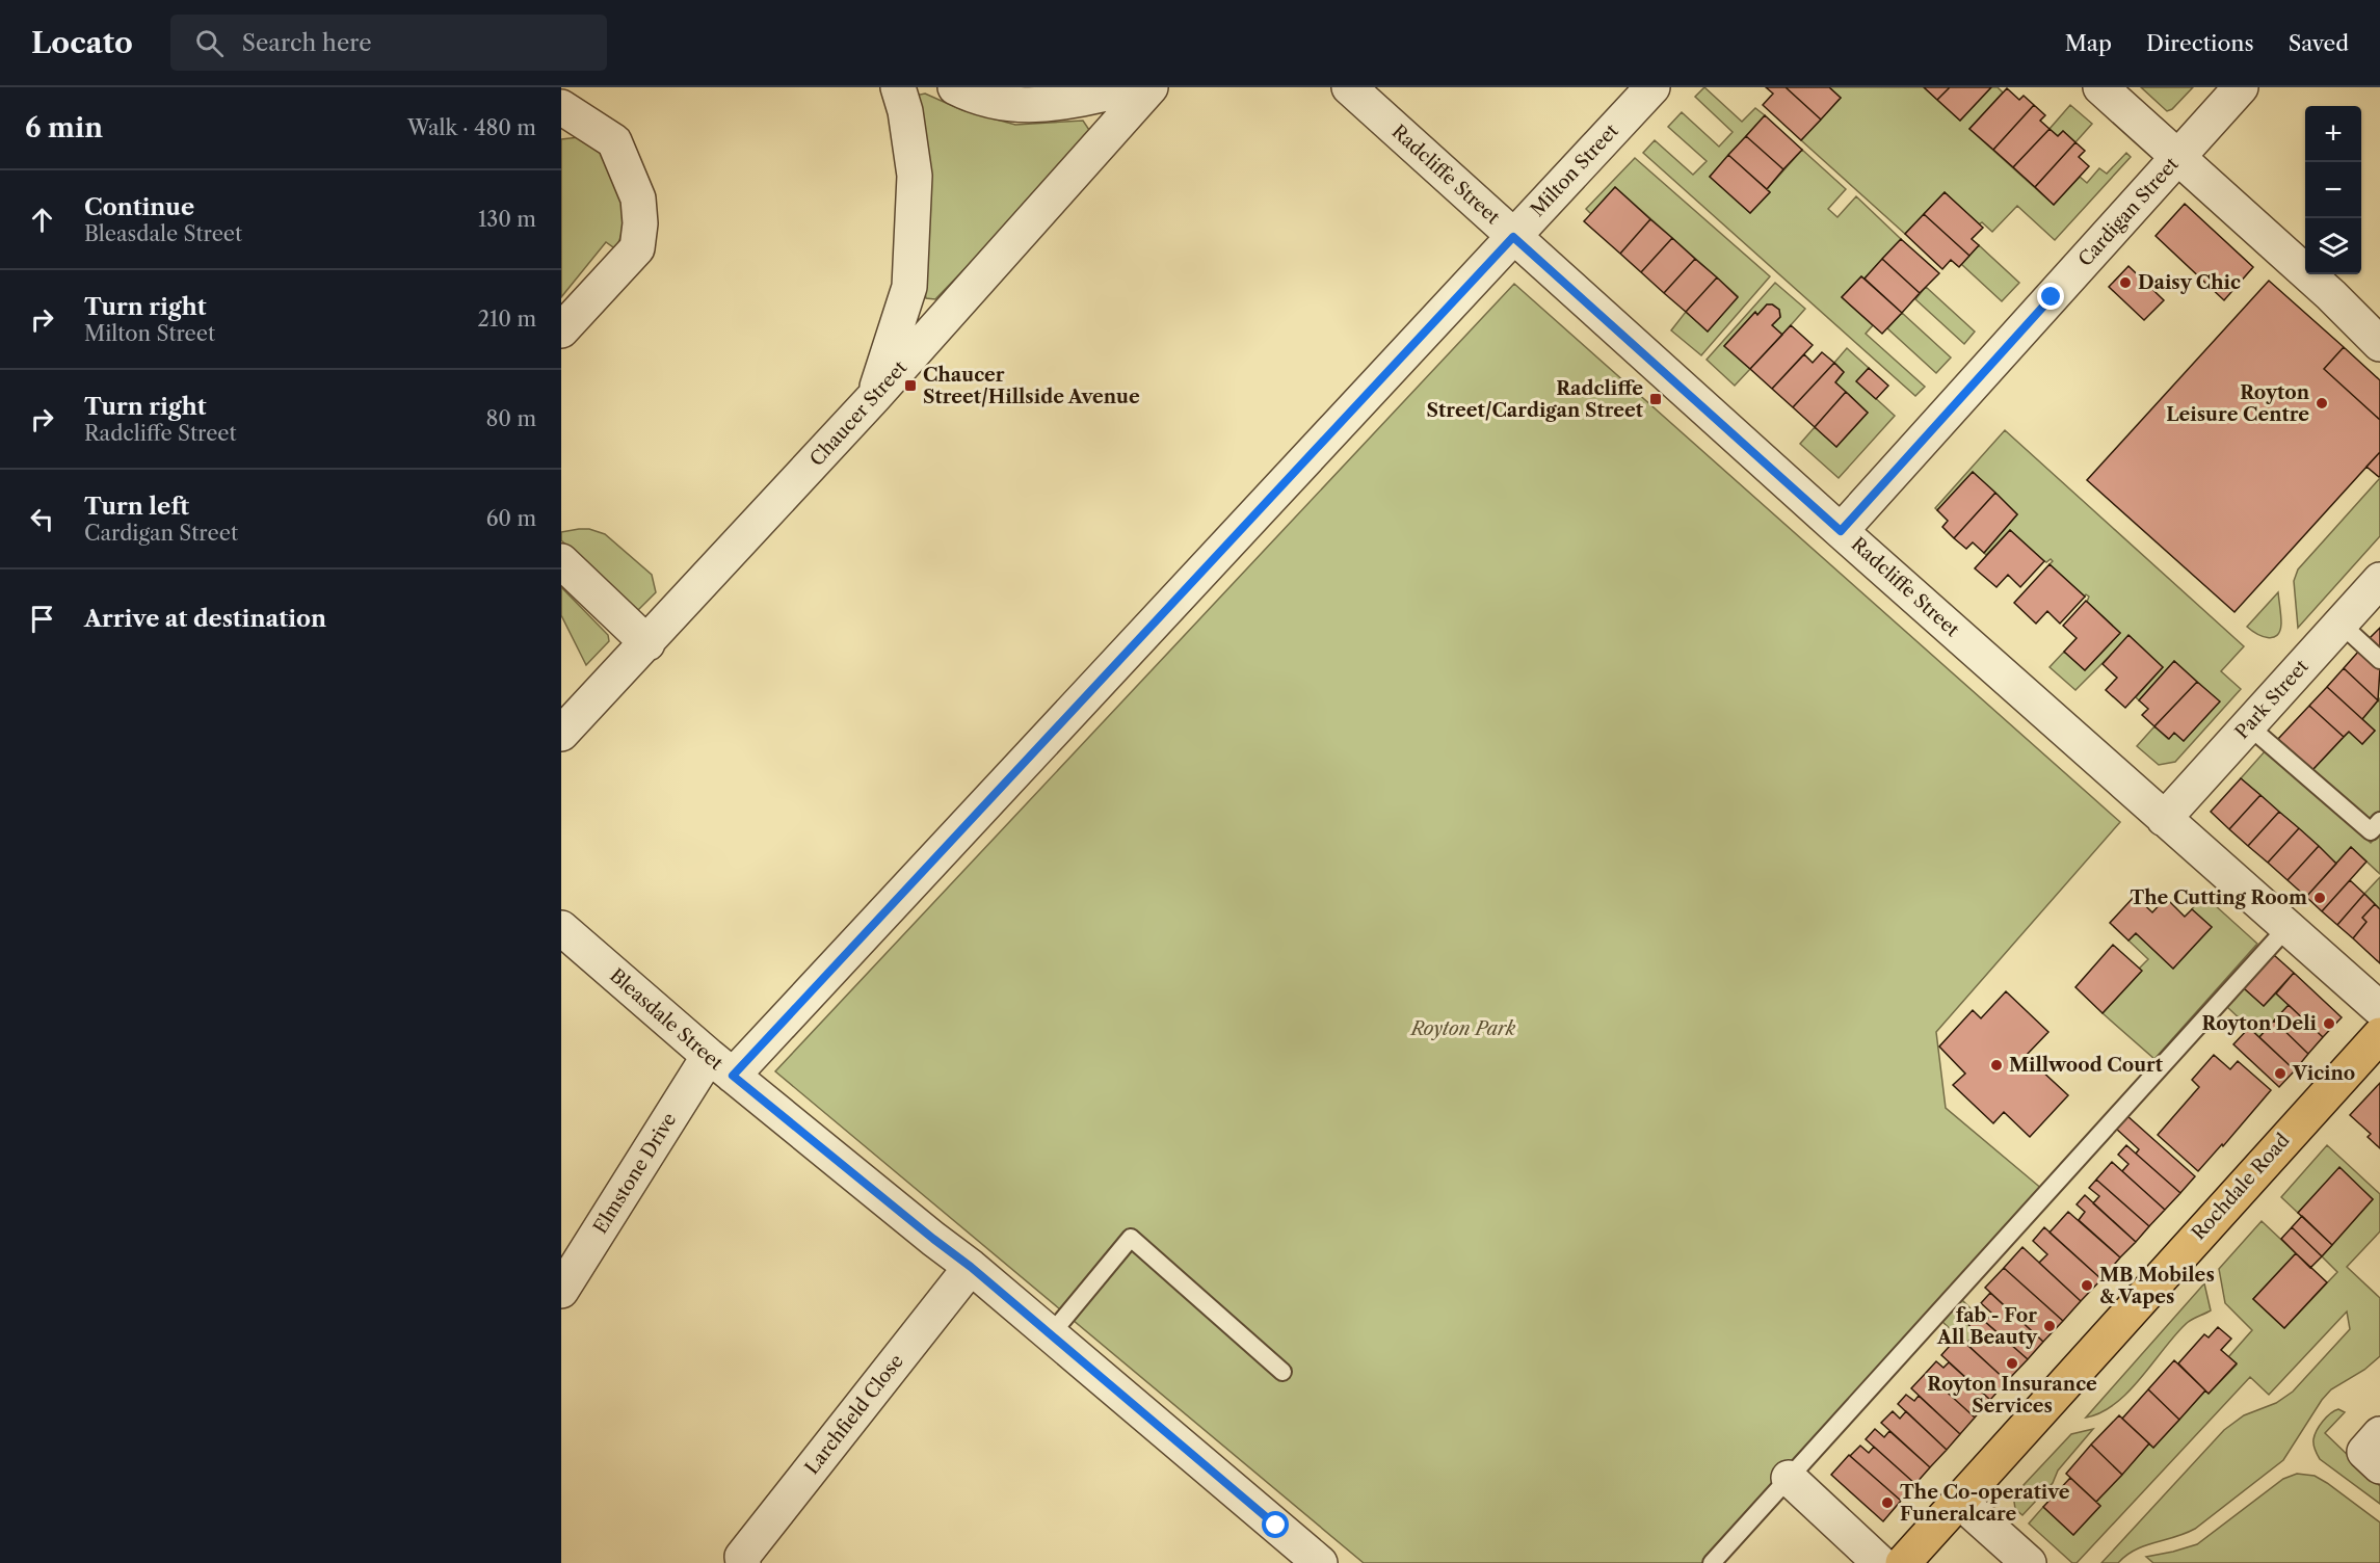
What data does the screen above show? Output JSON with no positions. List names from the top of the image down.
{
  "streets": {
    "main road": ["Rochdale Road"],
    "street": [
      "Milton Street",
      "Radcliffe Street",
      "Cardigan Street",
      "Chaucer Street",
      "Park Street",
      "Bleasdale Street",
      "Elmstone Drive",
      "Larchfield Close"
    ]
  },
  "crossings": [
    ["Milton Street", "Radcliffe Street"],
    ["Milton Street", "Bleasdale Street"],
    ["Milton Street", "Elmstone Drive"],
    ["Radcliffe Street", "Cardigan Street"],
    ["Radcliffe Street", "Park Street"],
    ["Bleasdale Street", "Elmstone Drive"],
    ["Bleasdale Street", "Larchfield Close"]
  ],
  "parks": ["Royton Park"],
  "places": {
    "other": [
      "Daisy Chic",
      "Royton Leisure Centre",
      "The Cutting Room",
      "Royton Deli",
      "Millwood Court",
      "Vicino",
      "MB Mobiles & Vapes",
      "fab - For All Beauty",
      "Royton Insurance Services",
      "The Co-operative Funeralcare"
    ],
    "transit": ["Chaucer Street/Hillside Avenue", "Radcliffe Street/Cardigan Street"]
  },
  "page": {
    "header": "Locato",
    "search": "Search here",
    "nav": ["Map", "Directions", "Saved"],
    "heading": ["6 min", "Walk · 480 m"],
    "map_buttons": ["+", "−"],
    "list": [
      ["Continue", "Bleasdale Street", "130 m"],
      ["Turn right", "Milton Street", "210 m"],
      ["Turn right", "Radcliffe Street", "80 m"],
      ["Turn left", "Cardigan Street", "60 m"],
      "Arrive at destination"
    ]
  }
}
